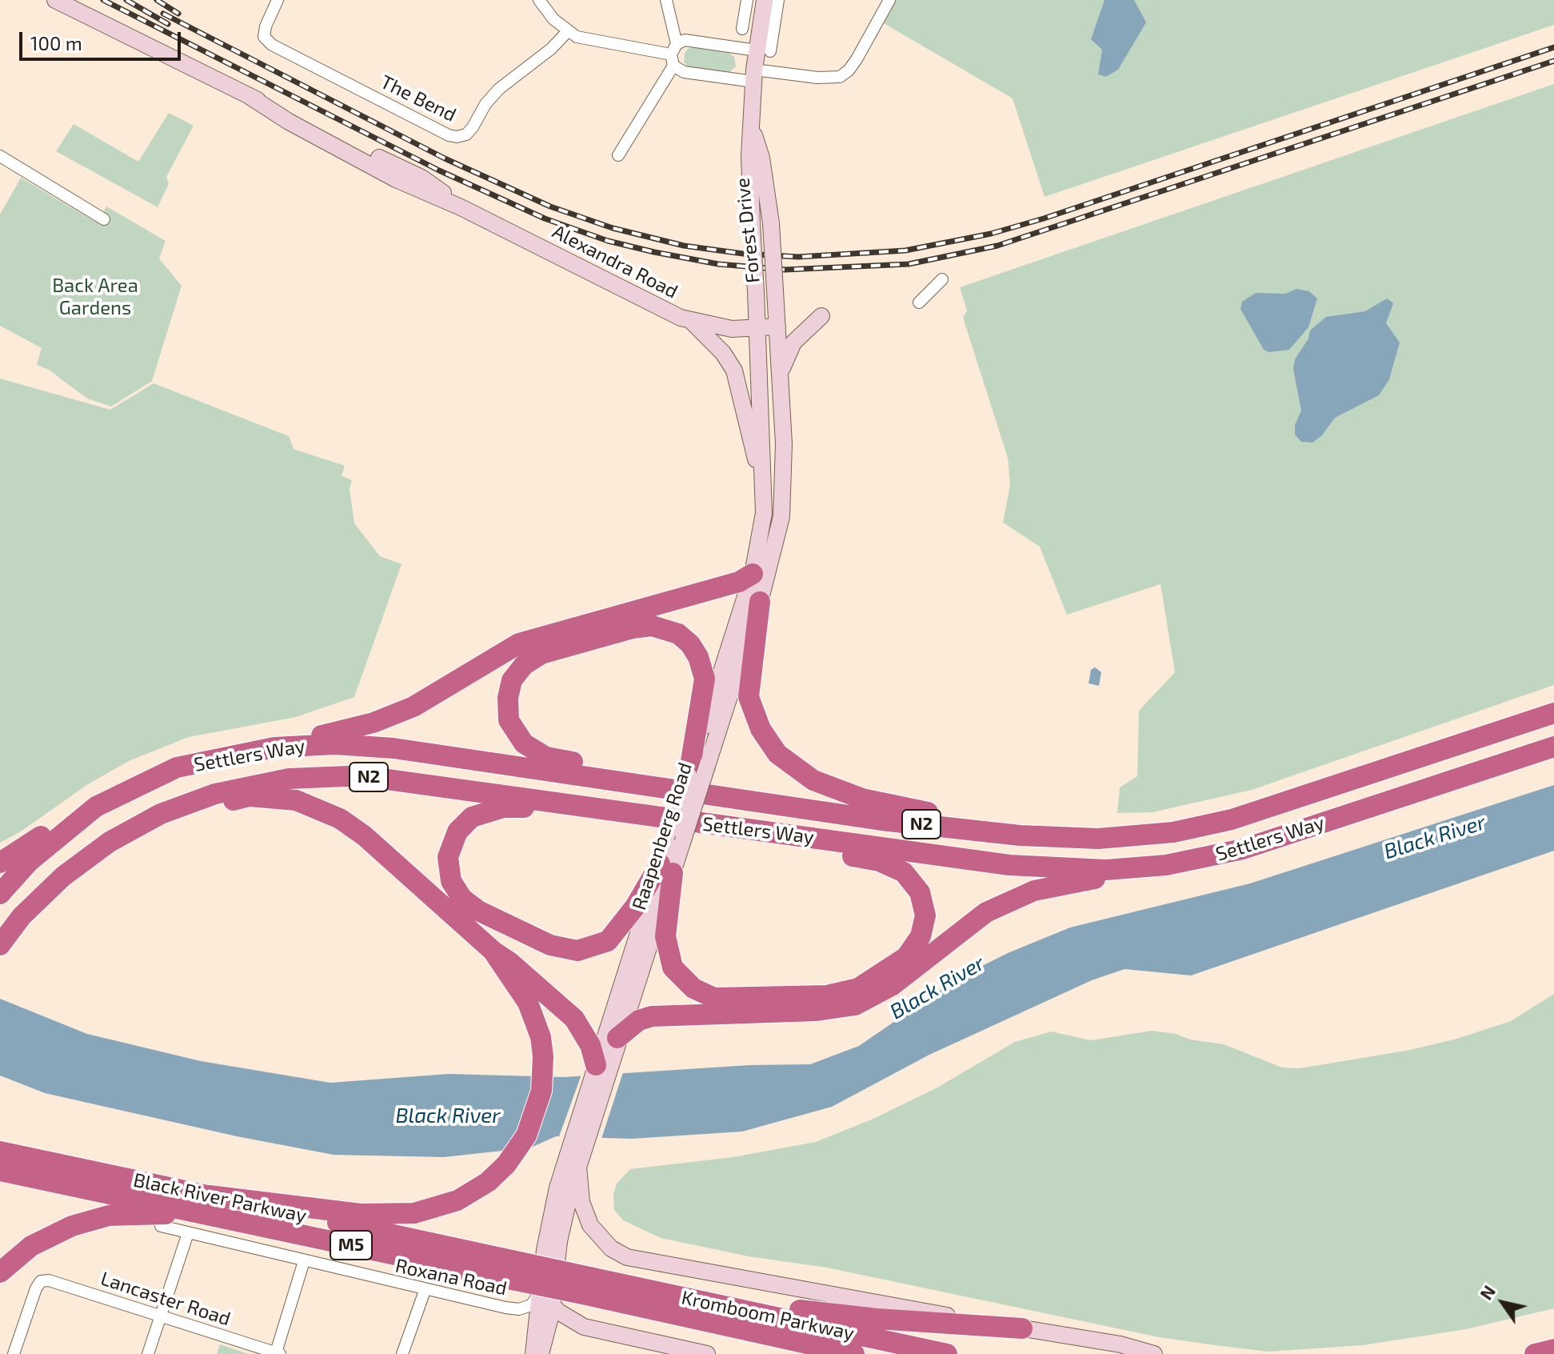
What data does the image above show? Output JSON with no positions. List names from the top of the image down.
{
  "streets": {
    "highway": [
      "Settlers Way",
      "N2",
      "Black River Parkway",
      "M5",
      "Kromboom Parkway"
    ],
    "main road": ["Forest Drive", "Alexandra Road", "Raapenberg Road"],
    "street": ["The Bend", "Roxana Road", "Lancaster Road"]
  },
  "crossings": [
    ["Forest Drive", "Alexandra Road"],
    ["Forest Drive", "Raapenberg Road"],
    ["Alexandra Road", "Raapenberg Road"],
    ["Raapenberg Road", "Roxana Road"],
    ["Black River Parkway", "Kromboom Parkway"]
  ],
  "water": ["Black River"],
  "parks": ["Back Area Gardens"],
  "scale_bar": "100 m",
  "north": "top left"
}
